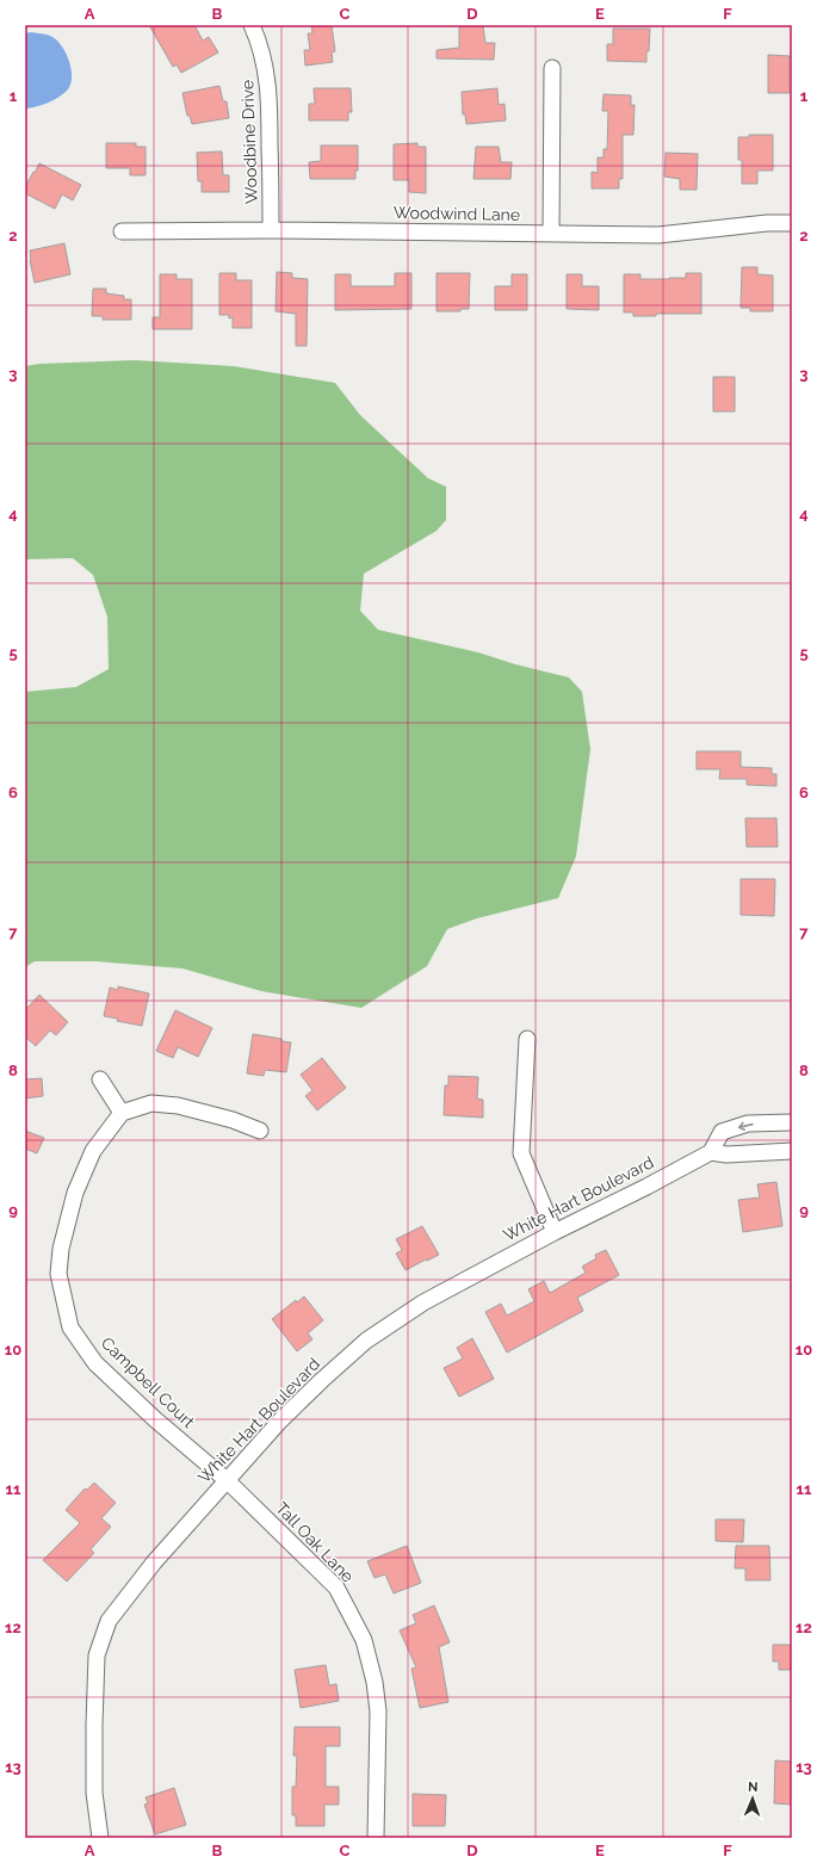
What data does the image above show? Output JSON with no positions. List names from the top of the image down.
{
  "streets": {
    "street": [
      "Woodbine Drive",
      "Woodwind Lane",
      "White Hart Boulevard",
      "Campbell Court",
      "Tall Oak Lane"
    ]
  },
  "crossings": [
    ["Woodbine Drive", "Woodwind Lane"],
    ["White Hart Boulevard", "Campbell Court"],
    ["White Hart Boulevard", "Tall Oak Lane"],
    ["Campbell Court", "Tall Oak Lane"]
  ],
  "north": "top",
  "grid": {
    "columns": [
      "A",
      "B",
      "C",
      "D",
      "E",
      "F"
    ],
    "rows": [
      "1",
      "2",
      "3",
      "4",
      "5",
      "6",
      "7",
      "8",
      "9",
      "10",
      "11",
      "12",
      "13"
    ]
  }
}
